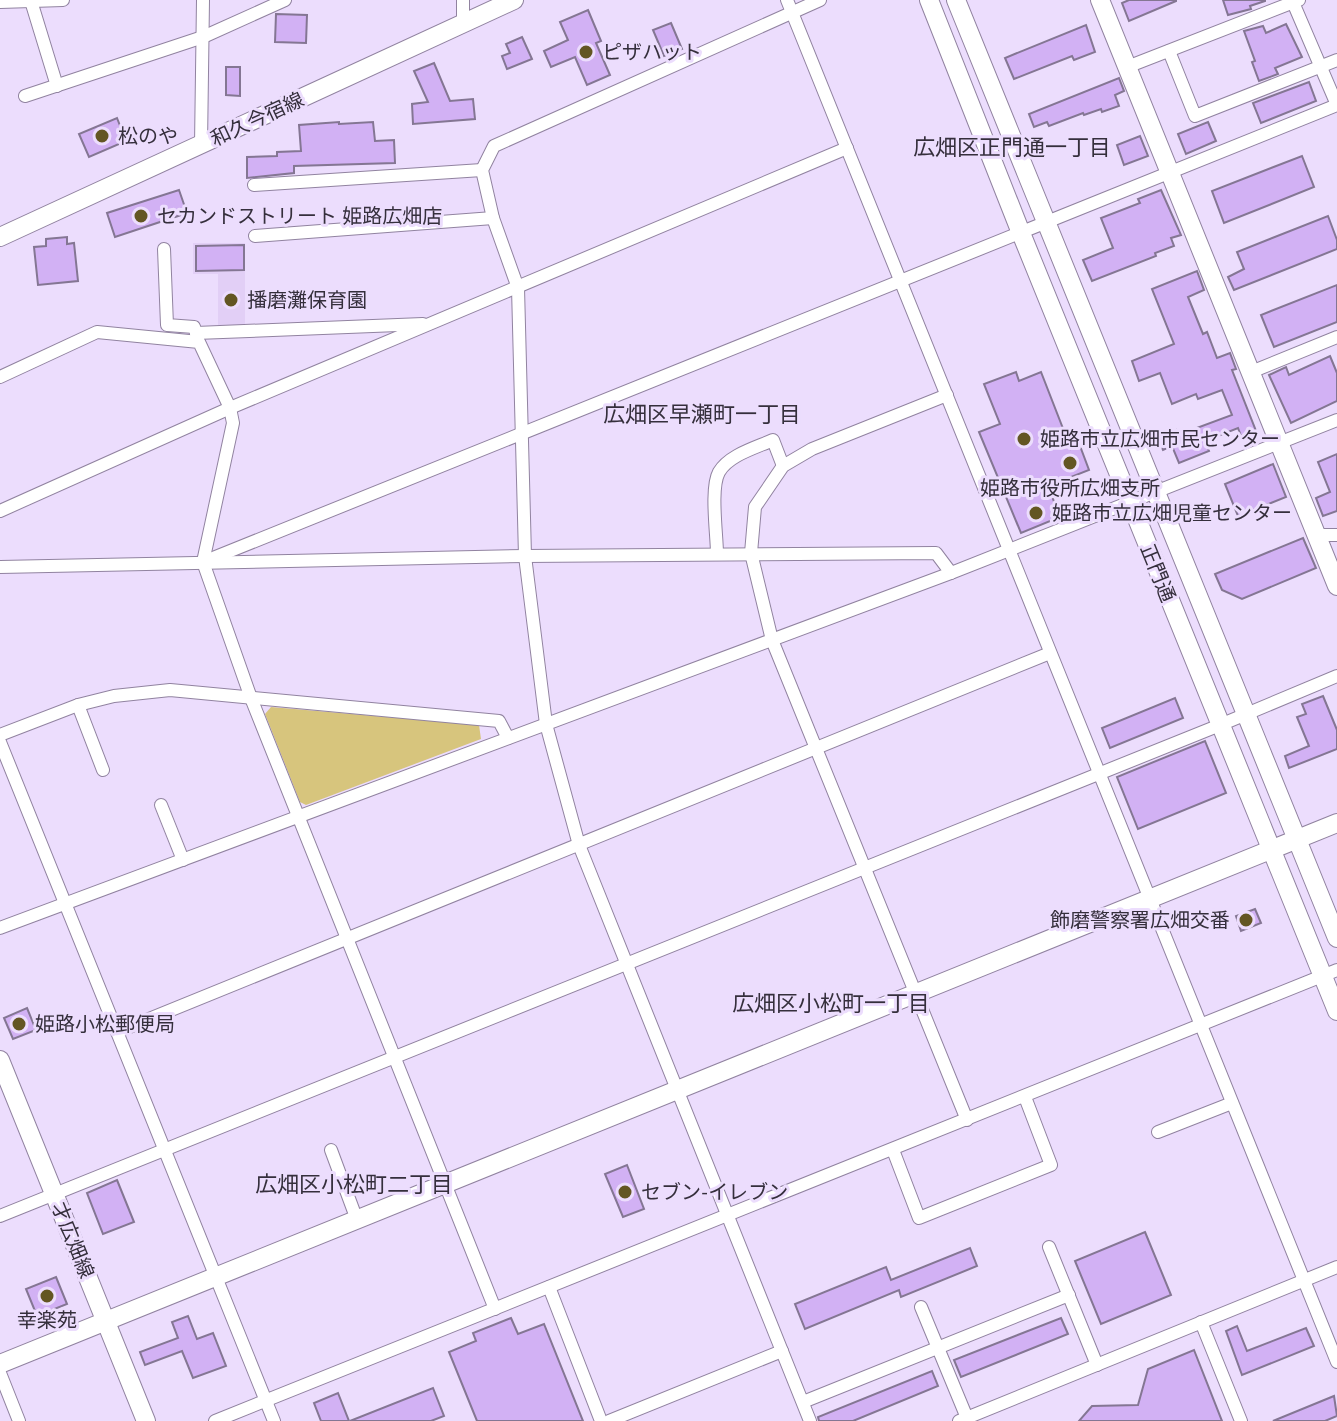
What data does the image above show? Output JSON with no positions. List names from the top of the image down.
{
  "streets": {
    "street": ["和久今宿線", "正門通", "才広畑線"]
  },
  "districts": [
    "広畑区正門通一丁目",
    "広畑区早瀬町一丁目",
    "広畑区小松町一丁目",
    "広畑区小松町二丁目"
  ],
  "places": [
    "ピザハット",
    "松のや",
    "セカンドストリート 姫路広畑店",
    "播磨灘保育園",
    "姫路市立広畑市民センター",
    "姫路市役所広畑支所",
    "姫路市立広畑児童センター",
    "飾磨警察署広畑交番",
    "姫路小松郵便局",
    "セブン-イレブン",
    "幸楽苑"
  ]
}
